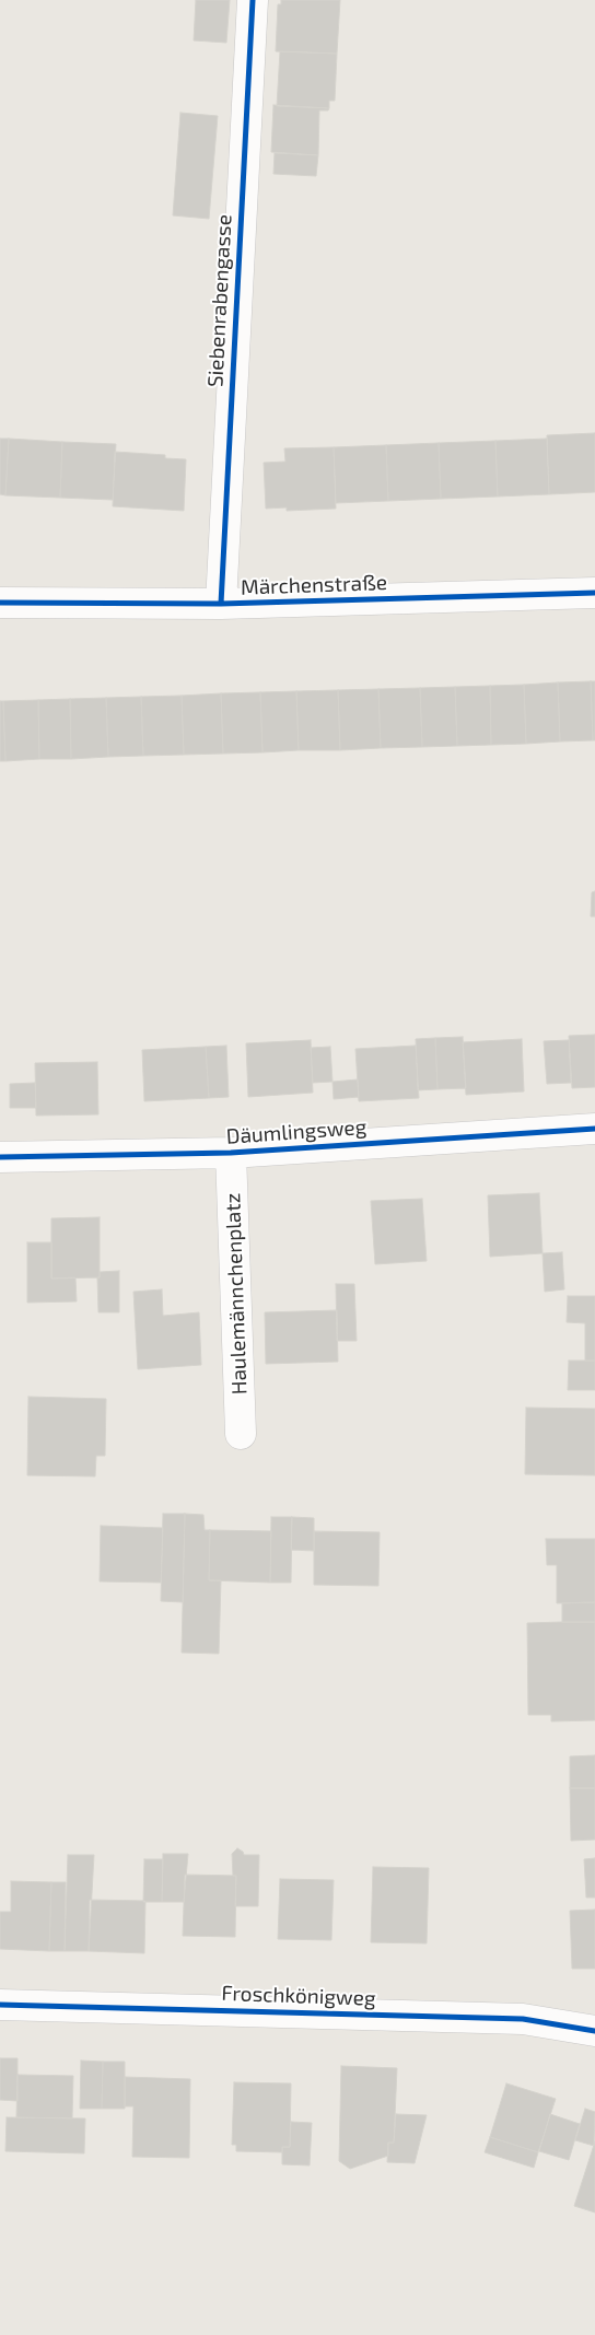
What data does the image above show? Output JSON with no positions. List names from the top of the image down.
{
  "streets": {
    "street": [
      "Siebenrabengasse",
      "Märchenstraße",
      "Däumlingsweg",
      "Haulemännchenplatz",
      "Froschkönigweg"
    ]
  },
  "crossings": [
    ["Siebenrabengasse", "Märchenstraße"],
    ["Däumlingsweg", "Haulemännchenplatz"]
  ]
}
